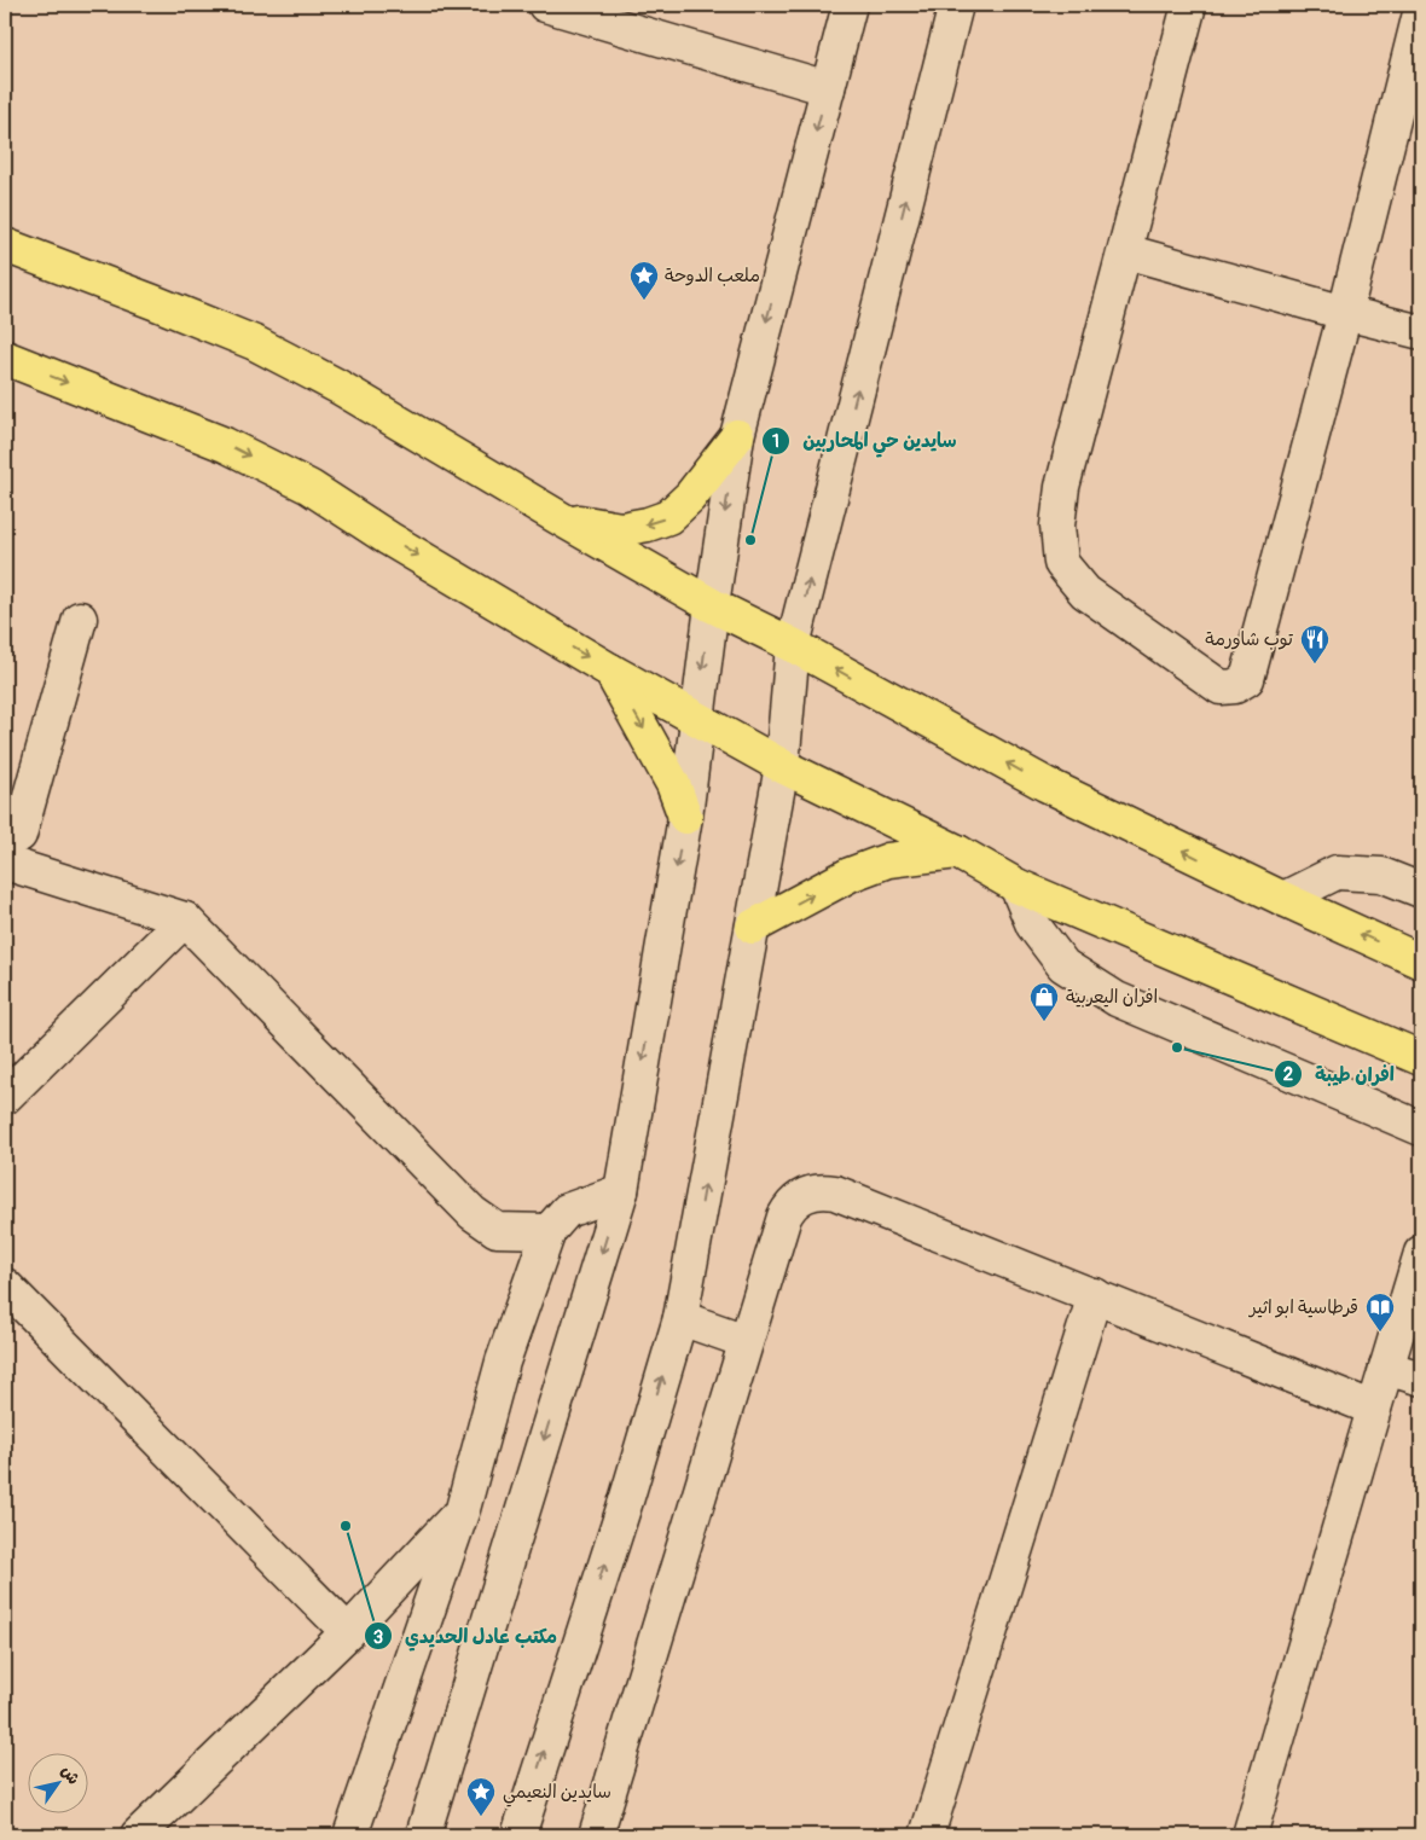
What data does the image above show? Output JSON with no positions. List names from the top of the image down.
{
  "places": {
    "place": ["ملعب الدوحة", "سايدين النعيمي"],
    "other": ["سايدين حي المحاربين", "افران طيبة", "مكتب عادل الحديدي"],
    "restaurant": ["توب شاورمة"],
    "shop": ["افران اليعربية"],
    "library": ["قرطاسية ابو اثير"]
  },
  "north": "top right"
}
